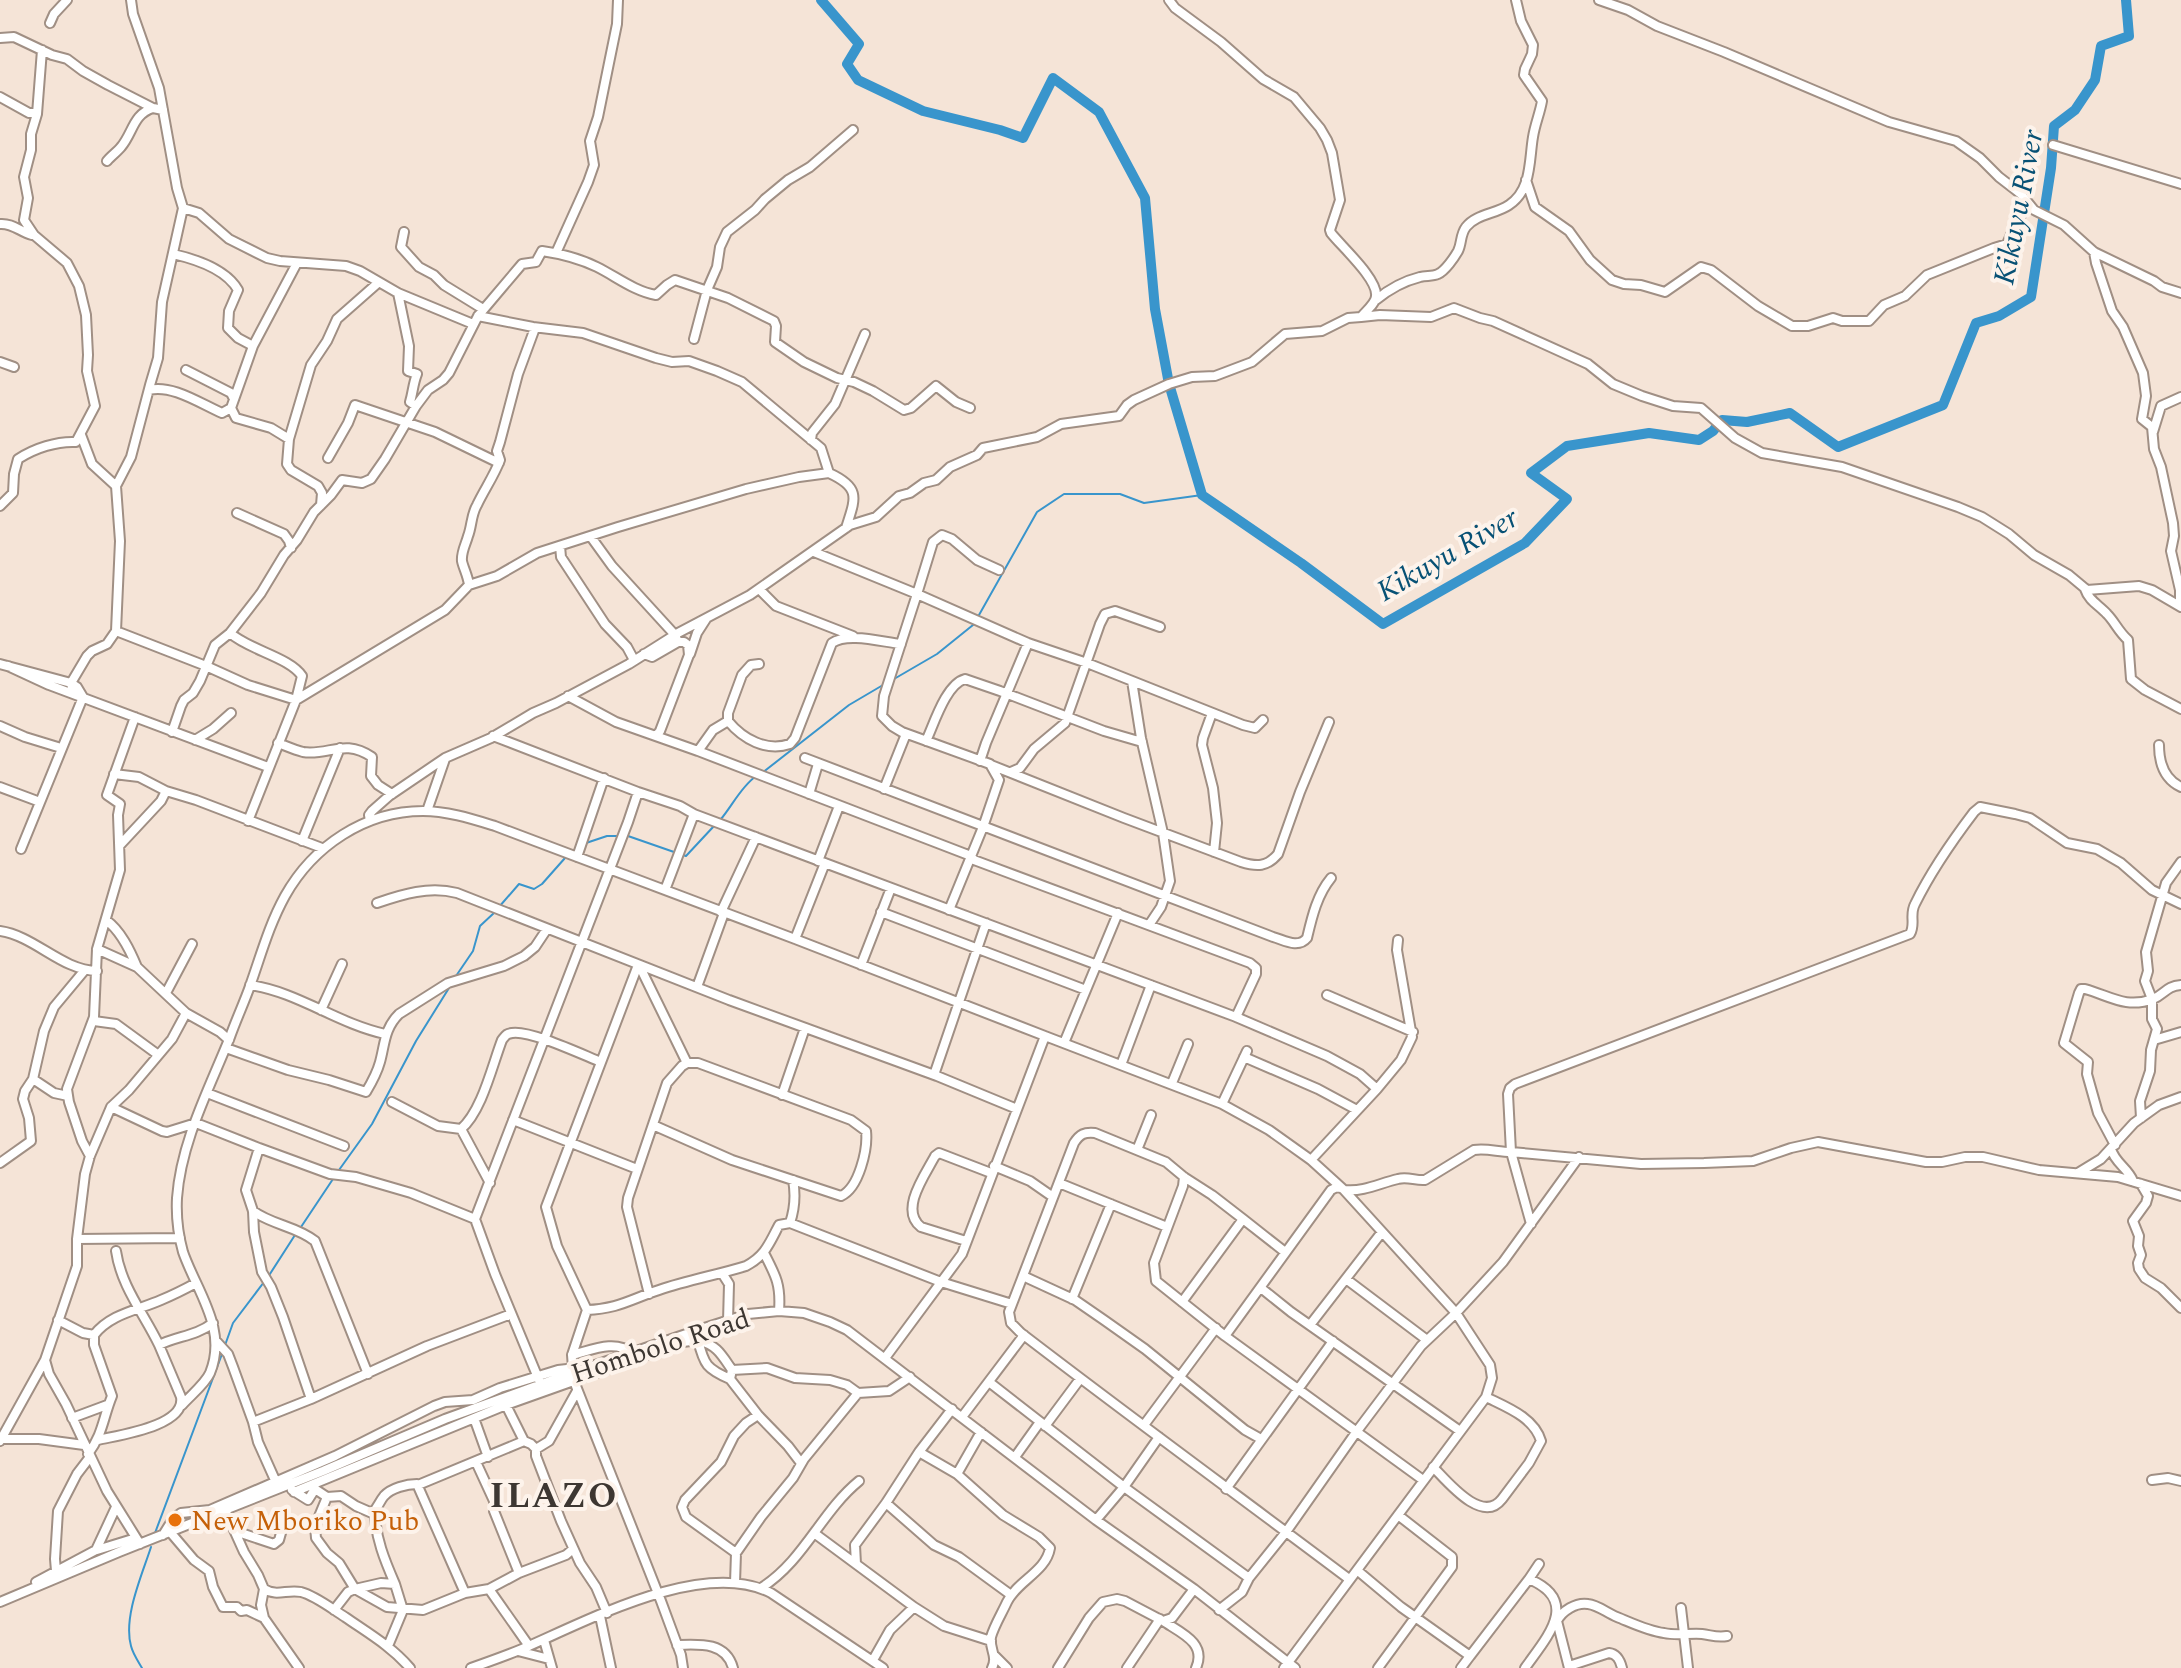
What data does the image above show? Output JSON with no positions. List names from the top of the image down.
{
  "streets": {
    "street": ["Hombolo Road"]
  },
  "districts": ["ILAZO"],
  "water": ["Kikuyu River"],
  "places": ["New Mboriko Pub"]
}
